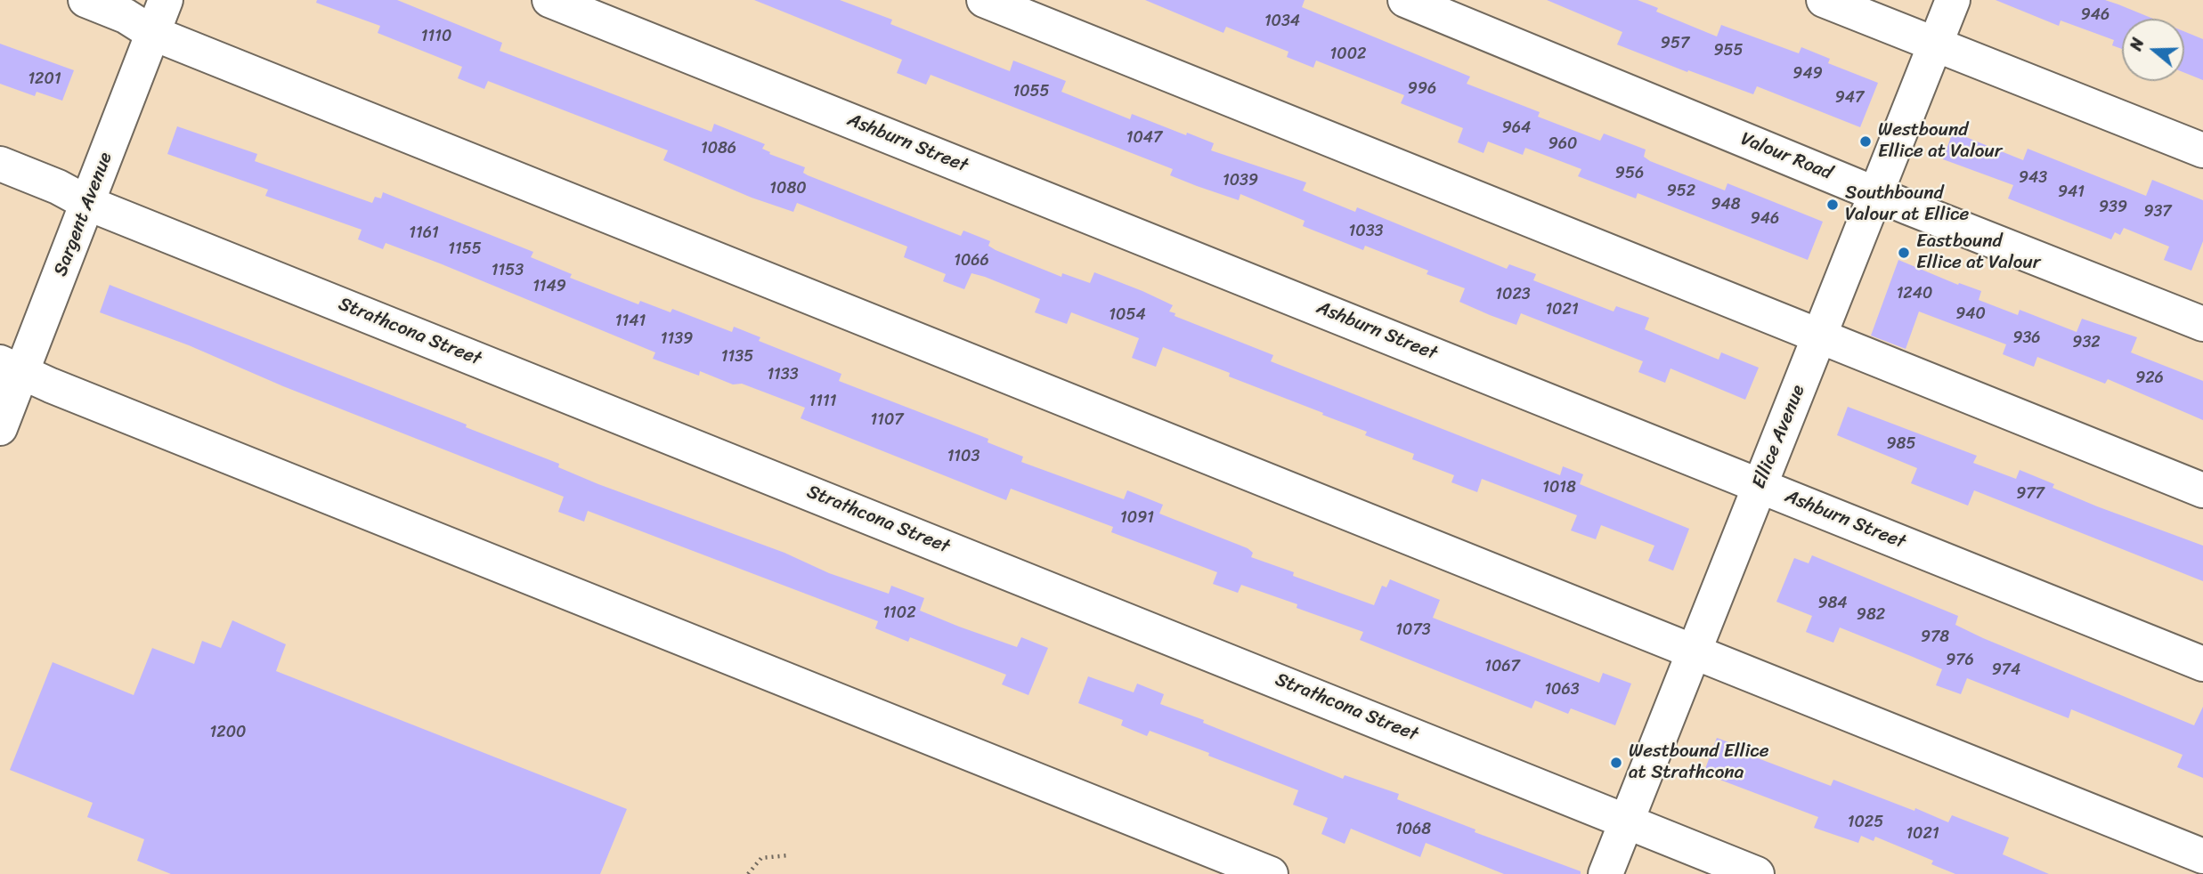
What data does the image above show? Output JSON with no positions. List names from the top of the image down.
{
  "streets": {
    "street": [
      "Ashburn Street",
      "Valour Road",
      "Sargent Avenue",
      "Strathcona Street",
      "Ellice Avenue"
    ]
  },
  "crossings": [
    ["Ashburn Street", "Ellice Avenue"],
    ["Valour Road", "Ellice Avenue"],
    ["Sargent Avenue", "Strathcona Street"],
    ["Strathcona Street", "Ellice Avenue"]
  ],
  "places": [
    "Westbound Ellice at Valour",
    "Southbound Valour at Ellice",
    "Eastbound Ellice at Valour",
    "Westbound Ellice at Strathcona"
  ],
  "house_numbers": [
    "946",
    "1034",
    "1110",
    "957",
    "955",
    "1002",
    "949",
    "1201",
    "996",
    "1055",
    "947",
    "964",
    "1047",
    "960",
    "1086",
    "956",
    "943",
    "1039",
    "1080",
    "952",
    "941",
    "948",
    "939",
    "937",
    "946",
    "1033",
    "1161",
    "1155",
    "1066",
    "1153",
    "1149",
    "1240",
    "1023",
    "1021",
    "940",
    "1054",
    "1141",
    "936",
    "1139",
    "932",
    "1135",
    "1133",
    "926",
    "1111",
    "1107",
    "985",
    "1103",
    "1018",
    "977",
    "1091",
    "984",
    "1102",
    "982",
    "1073",
    "978",
    "976",
    "1067",
    "974",
    "1063",
    "1200",
    "1025",
    "1068",
    "1021"
  ],
  "north": "left"
}
